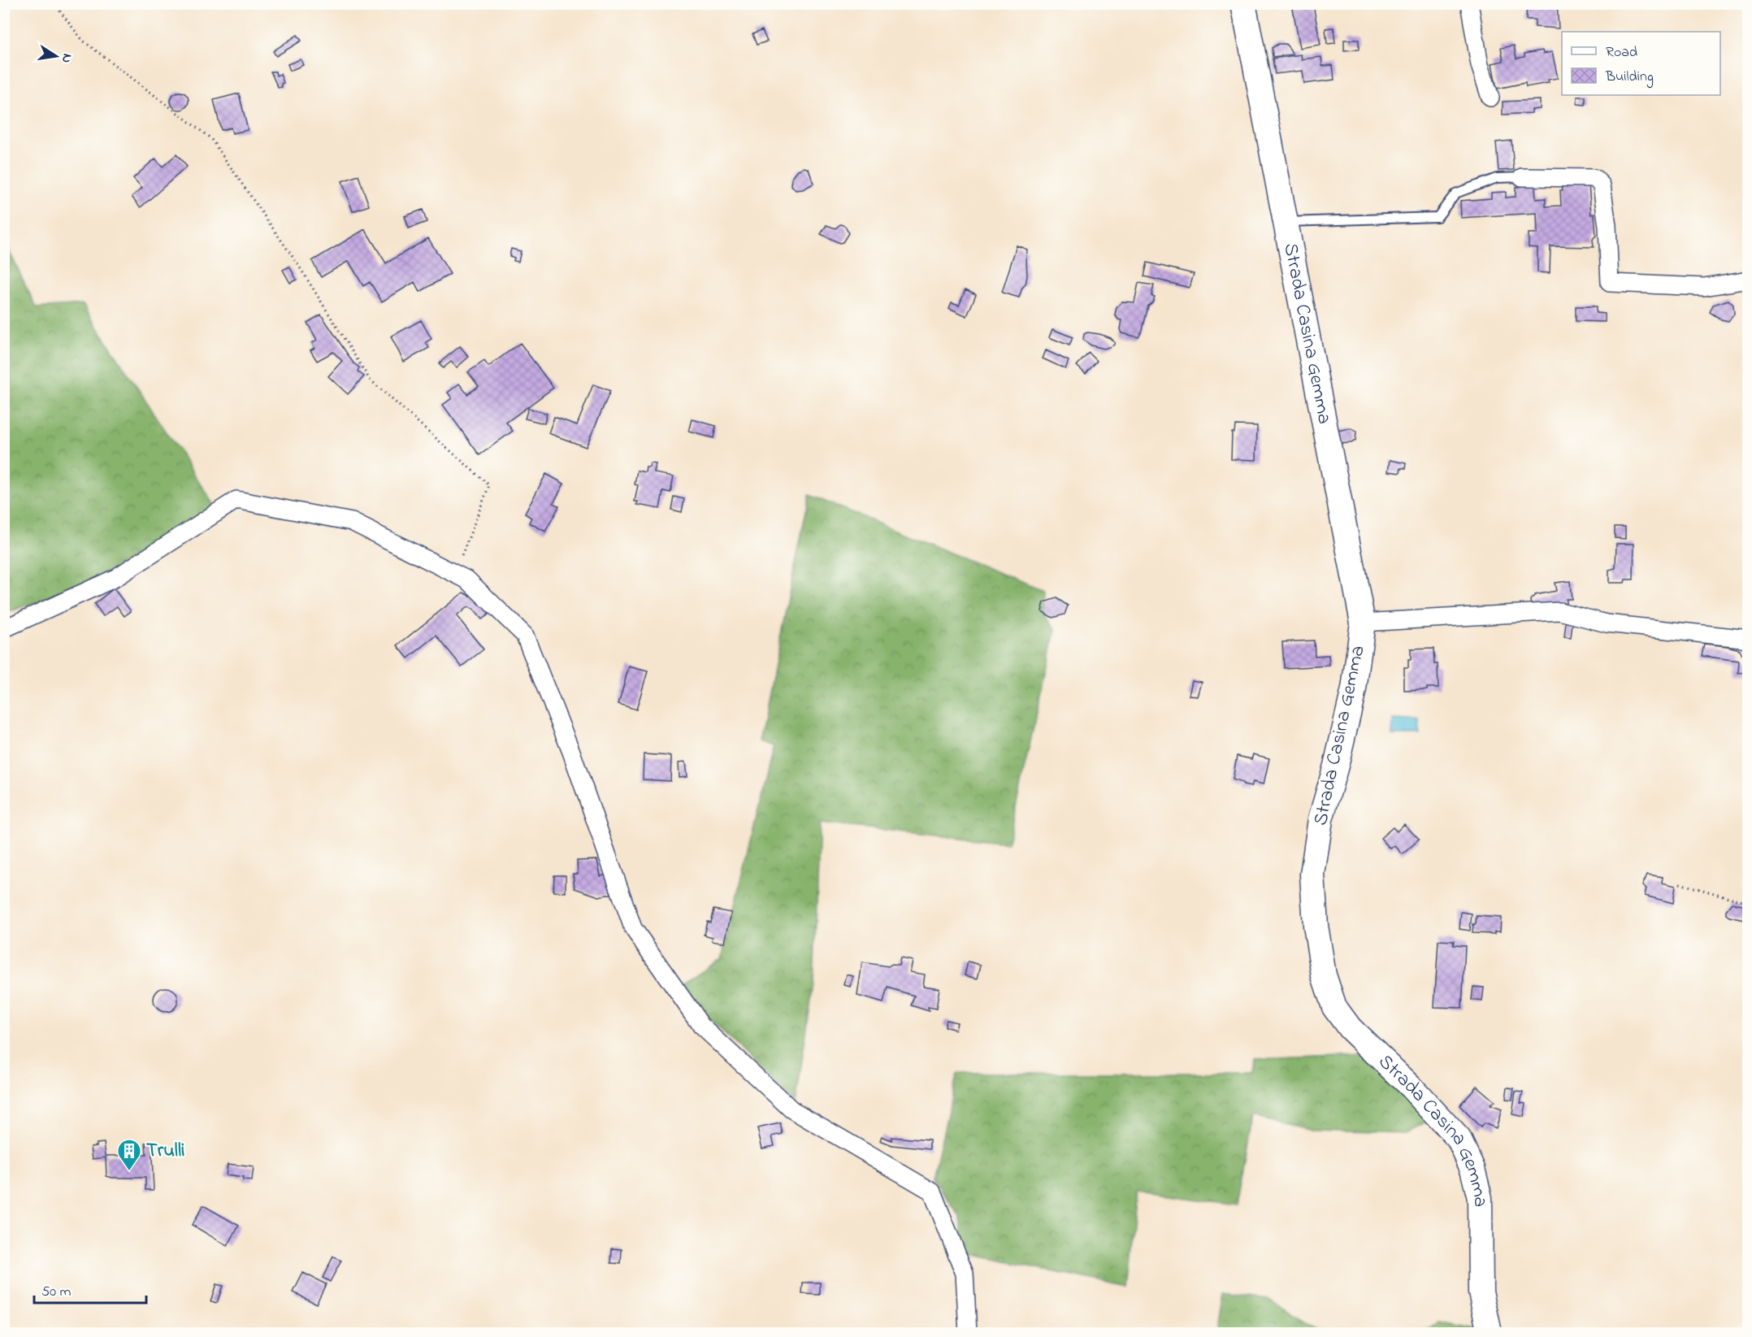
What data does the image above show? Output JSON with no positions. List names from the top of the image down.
{
  "streets": {
    "street": ["Strada Casina Gemma"]
  },
  "places": {
    "building": ["Trulli"]
  },
  "legend": ["Road", "Building"],
  "scale_bar": "50 m",
  "north": "right"
}
